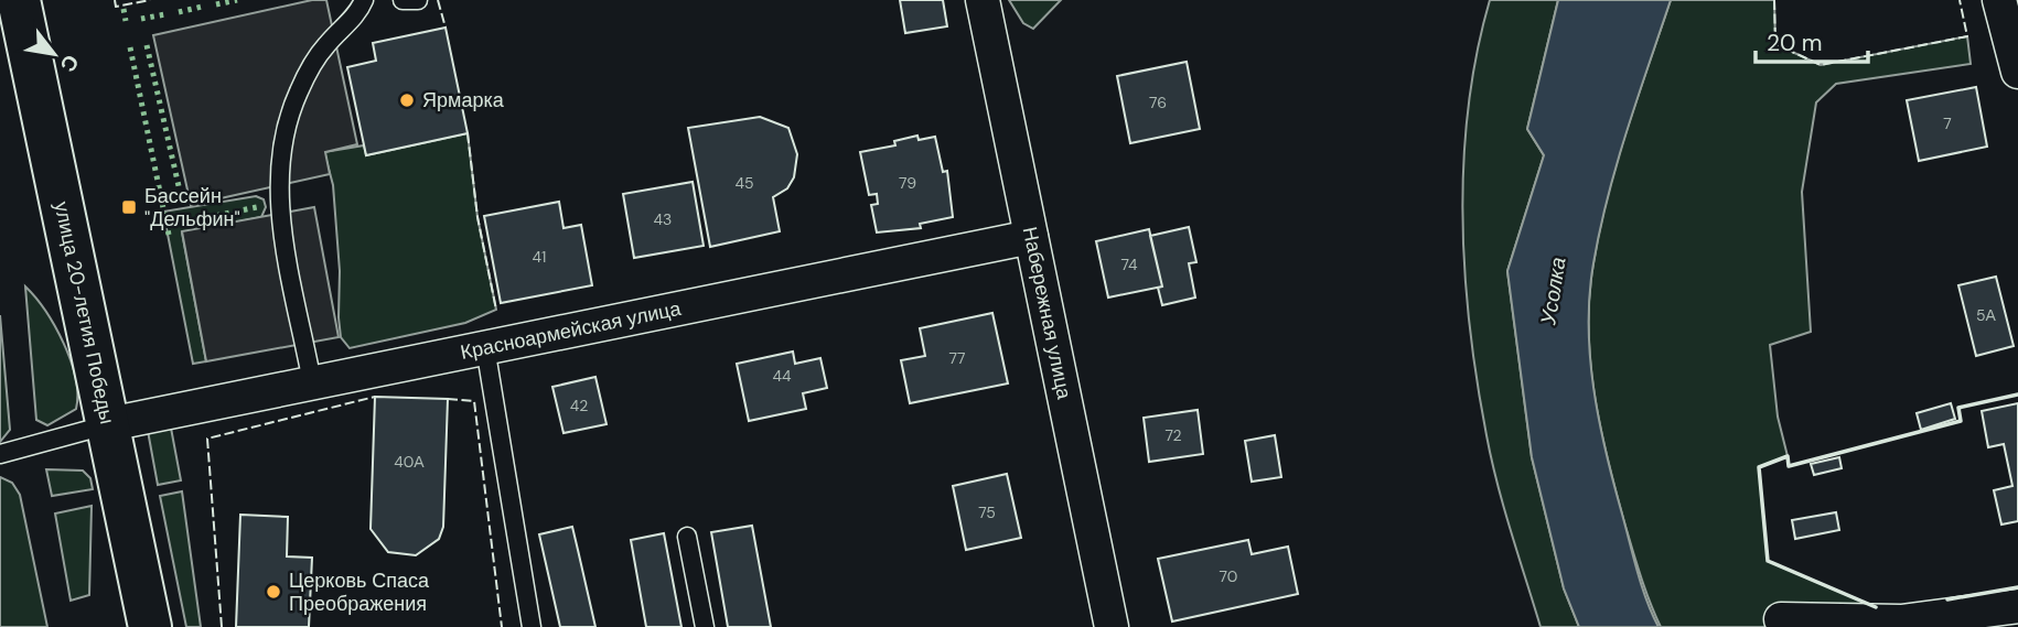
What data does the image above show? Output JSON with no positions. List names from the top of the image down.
{
  "streets": {
    "street": ["улица 20-летия Победы", "Набережная улица", "Красноармейская улица"]
  },
  "crossings": [
    ["улица 20-летия Победы", "Красноармейская улица"],
    ["Набережная улица", "Красноармейская улица"]
  ],
  "water": ["Усолка"],
  "places": {
    "other": ["Ярмарка", "Церковь Спаса Преображения"],
    "transit": ["Бассейн \"Дельфин\""]
  },
  "house_numbers": [
    "76",
    "7",
    "45",
    "79",
    "43",
    "41",
    "74",
    "5А",
    "77",
    "44",
    "42",
    "72",
    "40А",
    "75",
    "70"
  ],
  "scale_bar": "20 m",
  "north": "bottom right"
}
